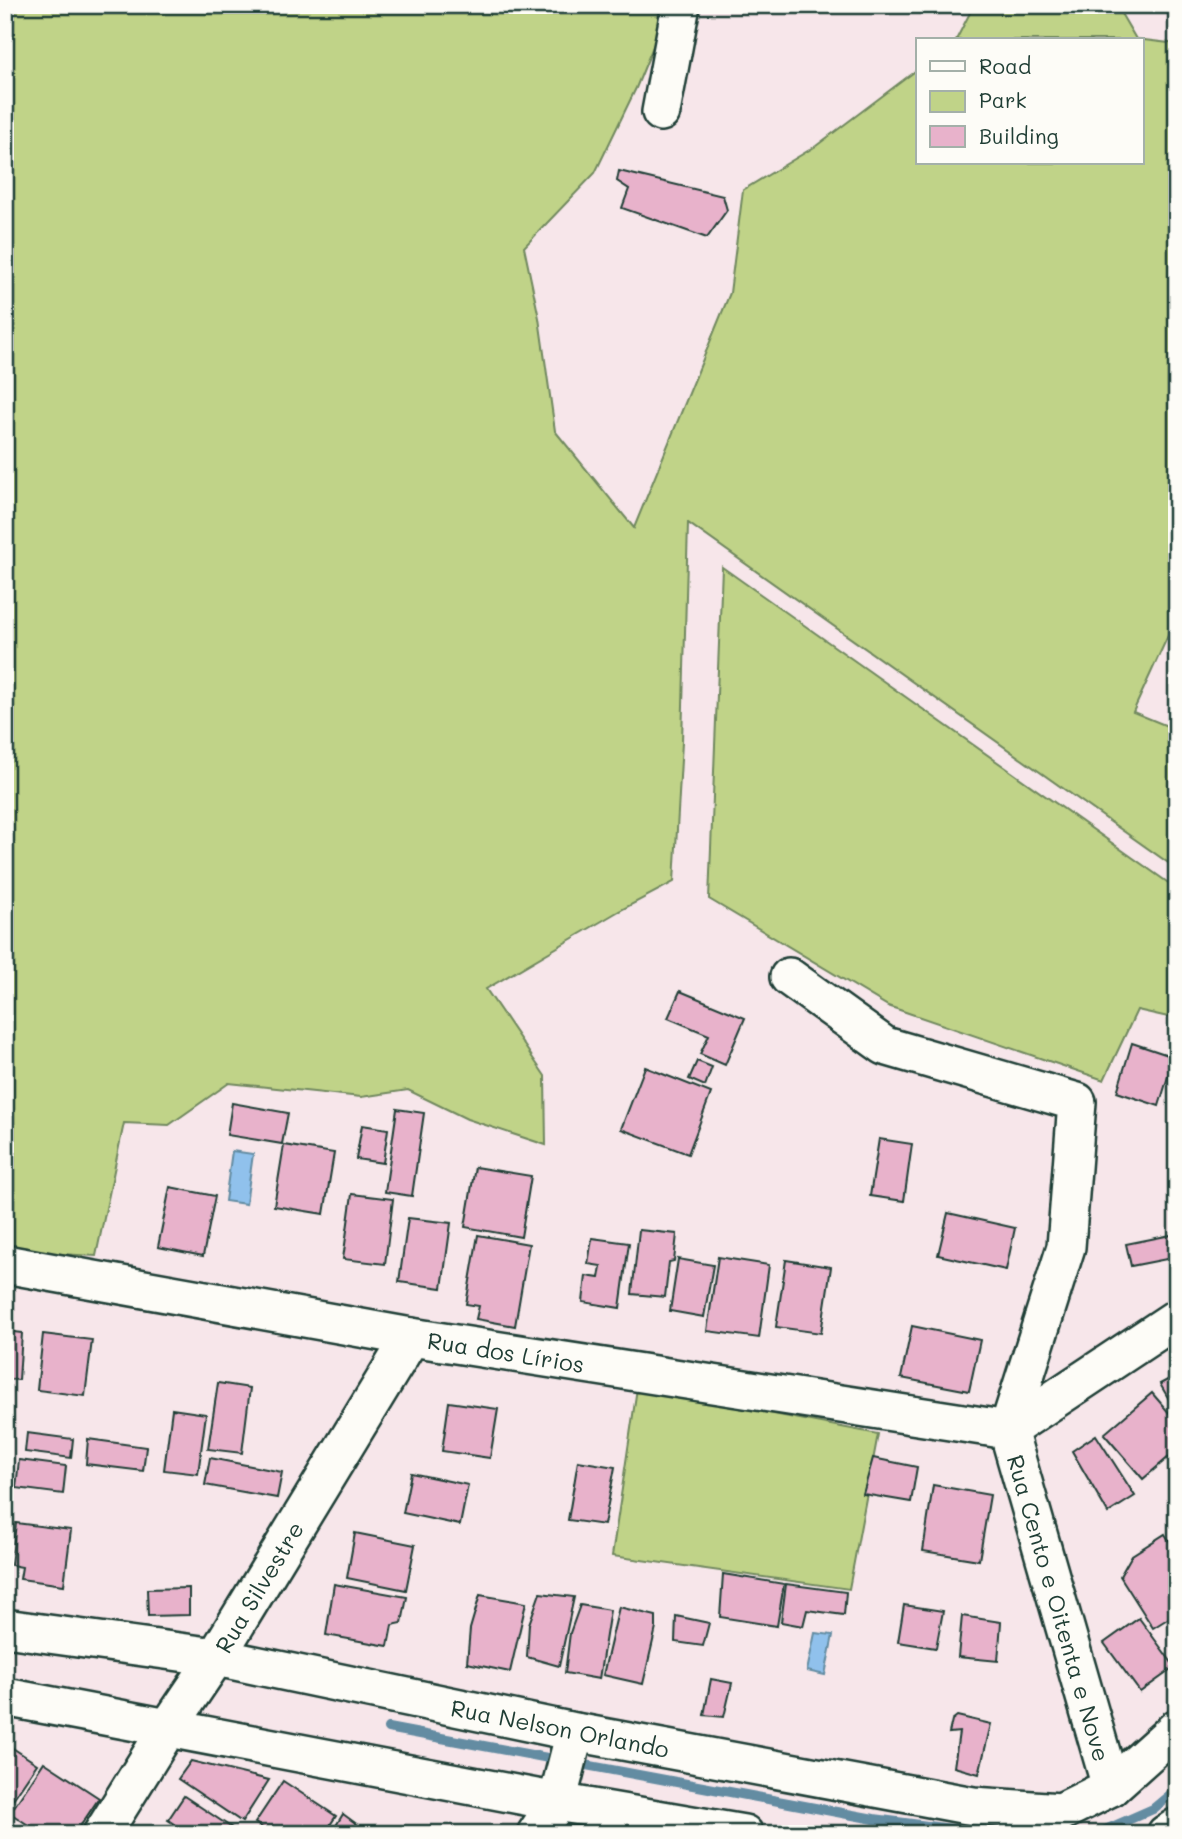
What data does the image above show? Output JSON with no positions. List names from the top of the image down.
{
  "streets": {
    "street": [
      "Rua dos Lírios",
      "Rua Silvestre",
      "Rua Cento e Oitenta e Nove",
      "Rua Nelson Orlando"
    ]
  },
  "crossings": [
    ["Rua dos Lírios", "Rua Silvestre"],
    ["Rua dos Lírios", "Rua Cento e Oitenta e Nove"],
    ["Rua Silvestre", "Rua Nelson Orlando"],
    ["Rua Cento e Oitenta e Nove", "Rua Nelson Orlando"]
  ],
  "legend": ["Road", "Park", "Building"]
}
